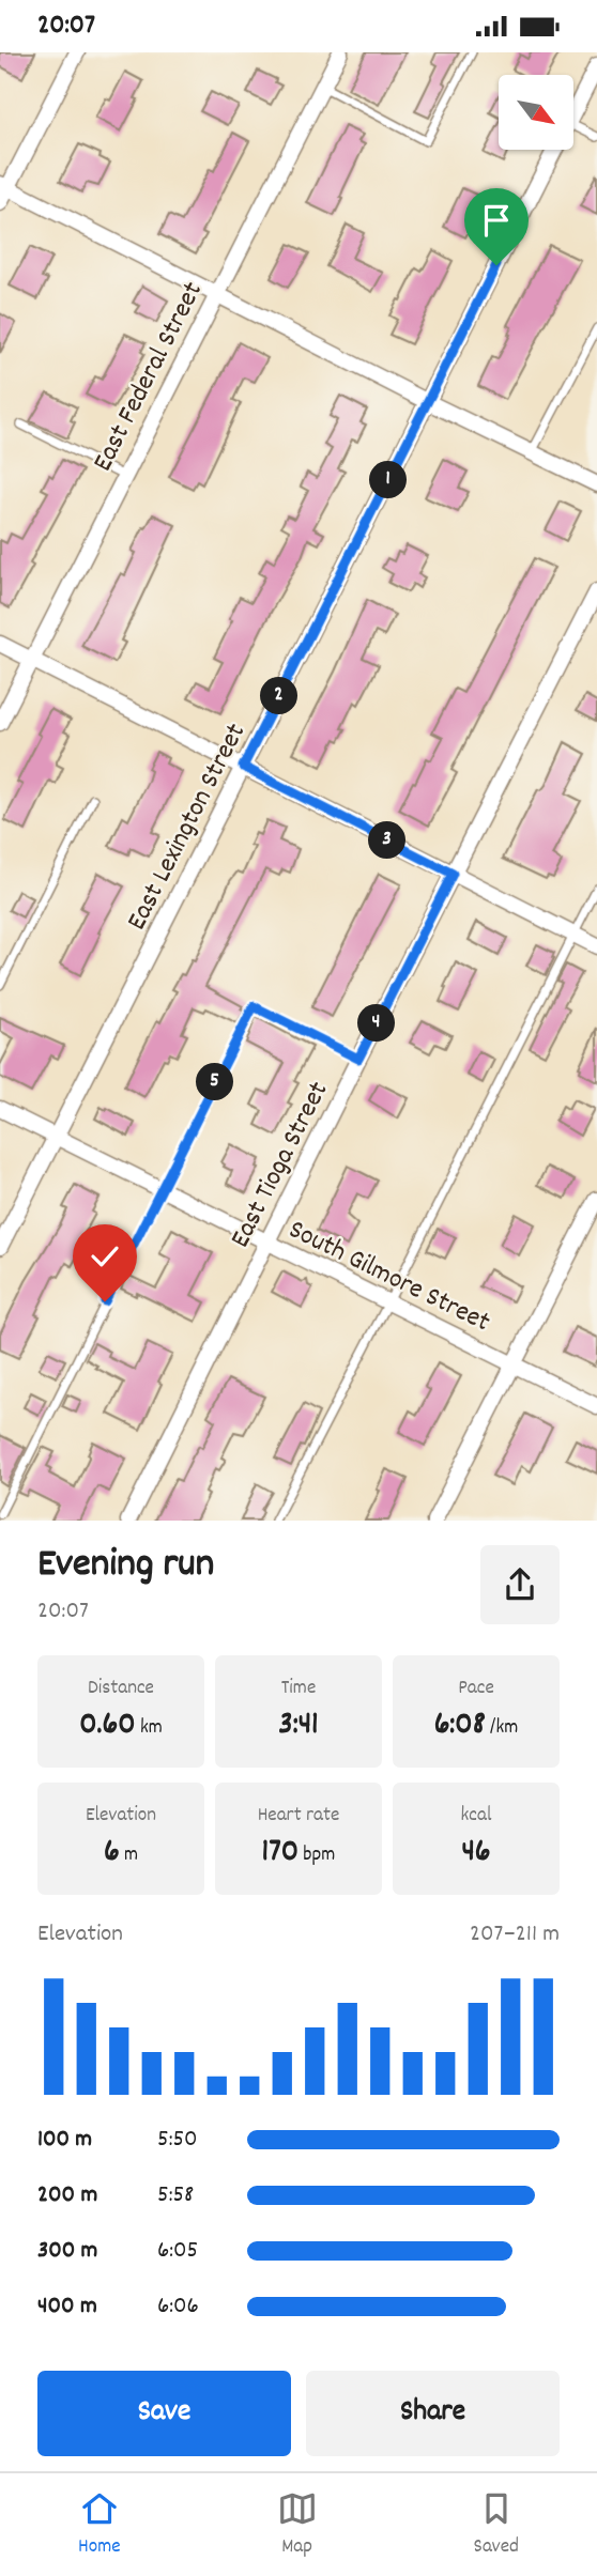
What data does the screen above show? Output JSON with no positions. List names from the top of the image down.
{
  "streets": {
    "street": [
      "East Federal Street",
      "East Lexington Street",
      "East Tioga Street",
      "South Gilmore Street"
    ]
  },
  "crossings": [
    ["East Lexington Street", "South Gilmore Street"],
    ["East Tioga Street", "South Gilmore Street"]
  ],
  "north": "bottom right",
  "page": {
    "status": "20:07",
    "pins": [
      "1",
      "2",
      "3",
      "4",
      "5"
    ],
    "heading": ["Evening run", "20:07"],
    "stats": [
      ["Distance", "0.60 km"],
      ["Time", "3:41"],
      ["Pace", "6:08 /km"],
      ["Elevation", "6 m"],
      ["Heart rate", "170 bpm"],
      ["kcal", "46"]
    ],
    "chart": ["Elevation", "207–211 m"],
    "list": [
      {
        "name": "100 m",
        "note": "5:50"
      },
      {
        "name": "200 m",
        "note": "5:58"
      },
      {
        "name": "300 m",
        "note": "6:05"
      },
      {
        "name": "400 m",
        "note": "6:06"
      }
    ],
    "buttons": ["Save", "Share"],
    "tabs": ["Home", "Map", "Saved"]
  }
}
